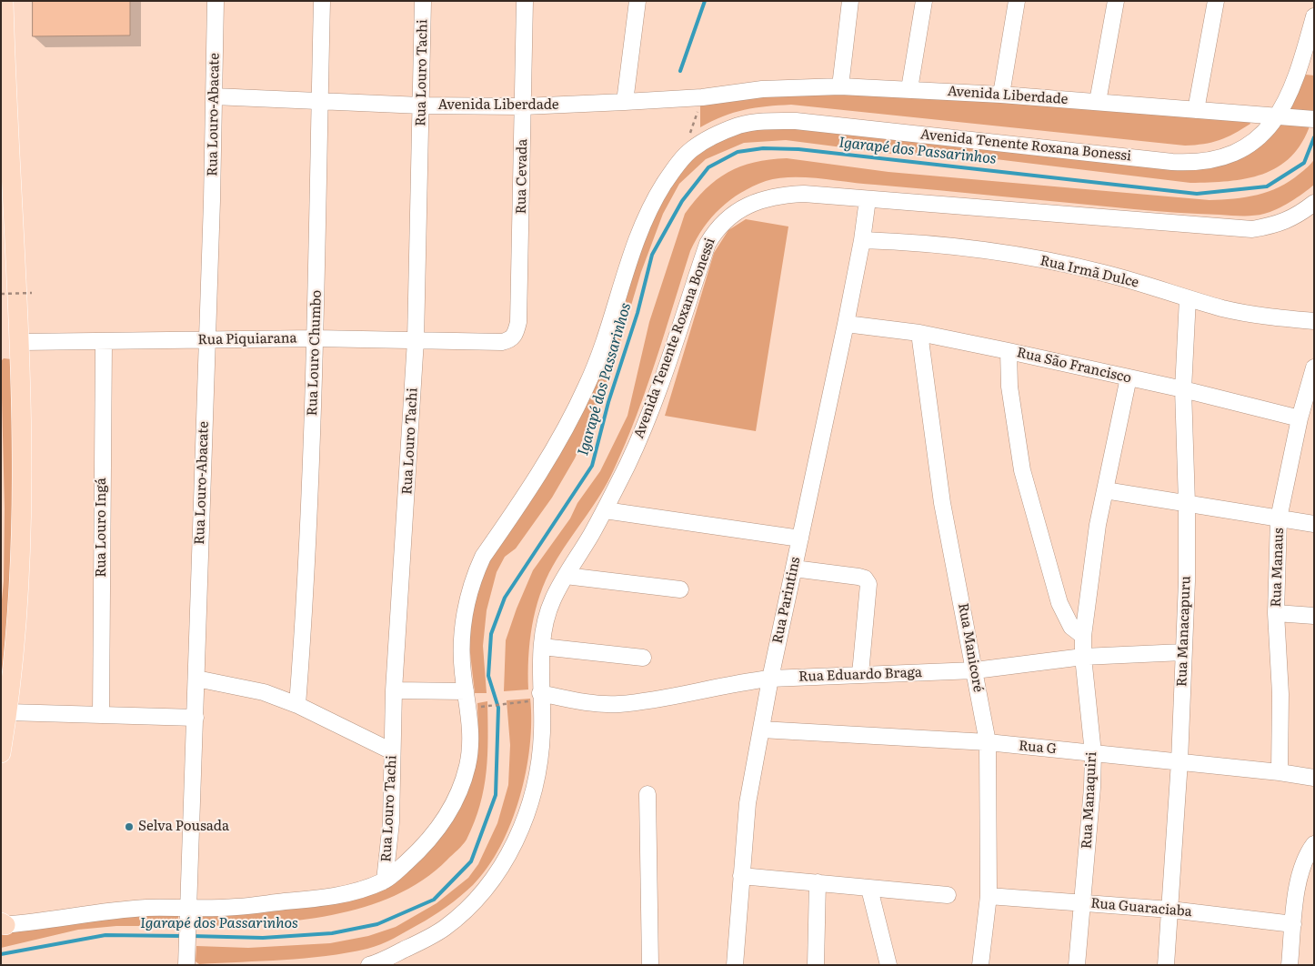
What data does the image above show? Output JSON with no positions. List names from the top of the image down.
{
  "streets": {
    "street": [
      "Rua Louro Tachi",
      "Avenida Liberdade",
      "Rua Louro-Abacate",
      "Avenida Tenente Roxana Bonessi",
      "Rua Cevada",
      "Rua Irmã Dulce",
      "Rua Piquiarana",
      "Rua Louro Chumbo",
      "Rua São Francisco",
      "Rua Louro Ingá",
      "Rua Manaus",
      "Rua Parintins",
      "Rua Manacapuru",
      "Rua Manicoré",
      "Rua Eduardo Braga",
      "Rua G",
      "Rua Manaquiri",
      "Rua Guaraciaba"
    ]
  },
  "crossings": [
    ["Rua Louro Tachi", "Avenida Liberdade"],
    ["Rua Louro Tachi", "Avenida Tenente Roxana Bonessi"],
    ["Rua Louro Tachi", "Rua Piquiarana"],
    ["Avenida Liberdade", "Rua Louro-Abacate"],
    ["Avenida Liberdade", "Avenida Tenente Roxana Bonessi"],
    ["Avenida Liberdade", "Rua Cevada"],
    ["Avenida Liberdade", "Rua Louro Chumbo"],
    ["Rua Louro-Abacate", "Avenida Tenente Roxana Bonessi"],
    ["Rua Louro-Abacate", "Rua Piquiarana"],
    ["Avenida Tenente Roxana Bonessi", "Rua Parintins"],
    ["Avenida Tenente Roxana Bonessi", "Rua Eduardo Braga"],
    ["Rua Cevada", "Rua Piquiarana"],
    ["Rua Irmã Dulce", "Rua Parintins"],
    ["Rua Irmã Dulce", "Rua Manacapuru"],
    ["Rua Piquiarana", "Rua Louro Chumbo"],
    ["Rua Piquiarana", "Rua Louro Ingá"],
    ["Rua São Francisco", "Rua Manaus"],
    ["Rua São Francisco", "Rua Parintins"],
    ["Rua São Francisco", "Rua Manacapuru"],
    ["Rua São Francisco", "Rua Manicoré"],
    ["Rua São Francisco", "Rua Manaquiri"],
    ["Rua Manaus", "Rua G"],
    ["Rua Parintins", "Rua Eduardo Braga"],
    ["Rua Parintins", "Rua G"],
    ["Rua Manacapuru", "Rua Eduardo Braga"],
    ["Rua Manacapuru", "Rua G"],
    ["Rua Manacapuru", "Rua Guaraciaba"],
    ["Rua Manicoré", "Rua Eduardo Braga"],
    ["Rua Manicoré", "Rua G"],
    ["Rua Manicoré", "Rua Guaraciaba"],
    ["Rua Eduardo Braga", "Rua Manaquiri"],
    ["Rua G", "Rua Manaquiri"],
    ["Rua Manaquiri", "Rua Guaraciaba"]
  ],
  "water": ["Igarapé dos Passarinhos"],
  "places": ["Selva Pousada"]
}
